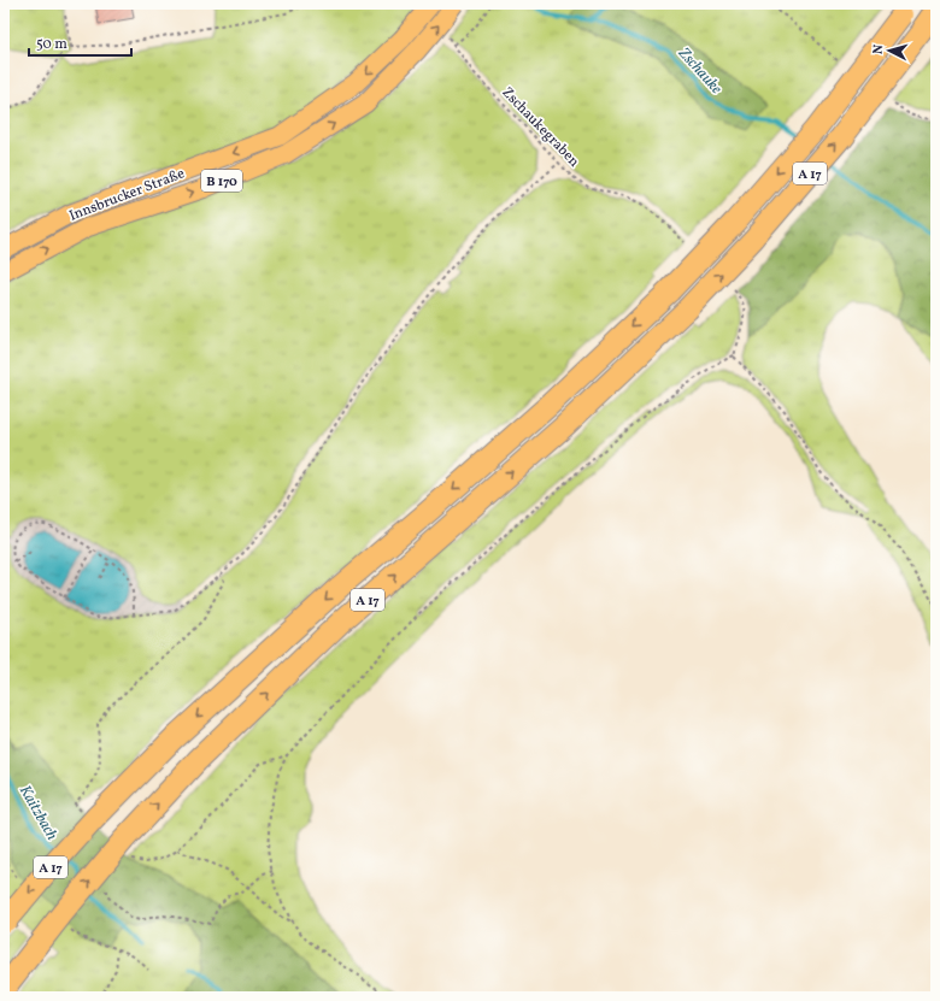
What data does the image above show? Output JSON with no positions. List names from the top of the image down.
{
  "streets": {
    "highway": ["A 17"],
    "main road": ["B 170", "Innsbrucker Straße"],
    "path": ["Zschaukegraben"]
  },
  "water": ["Zschauke", "Kaitzbach"],
  "scale_bar": "50 m",
  "north": "left"
}
